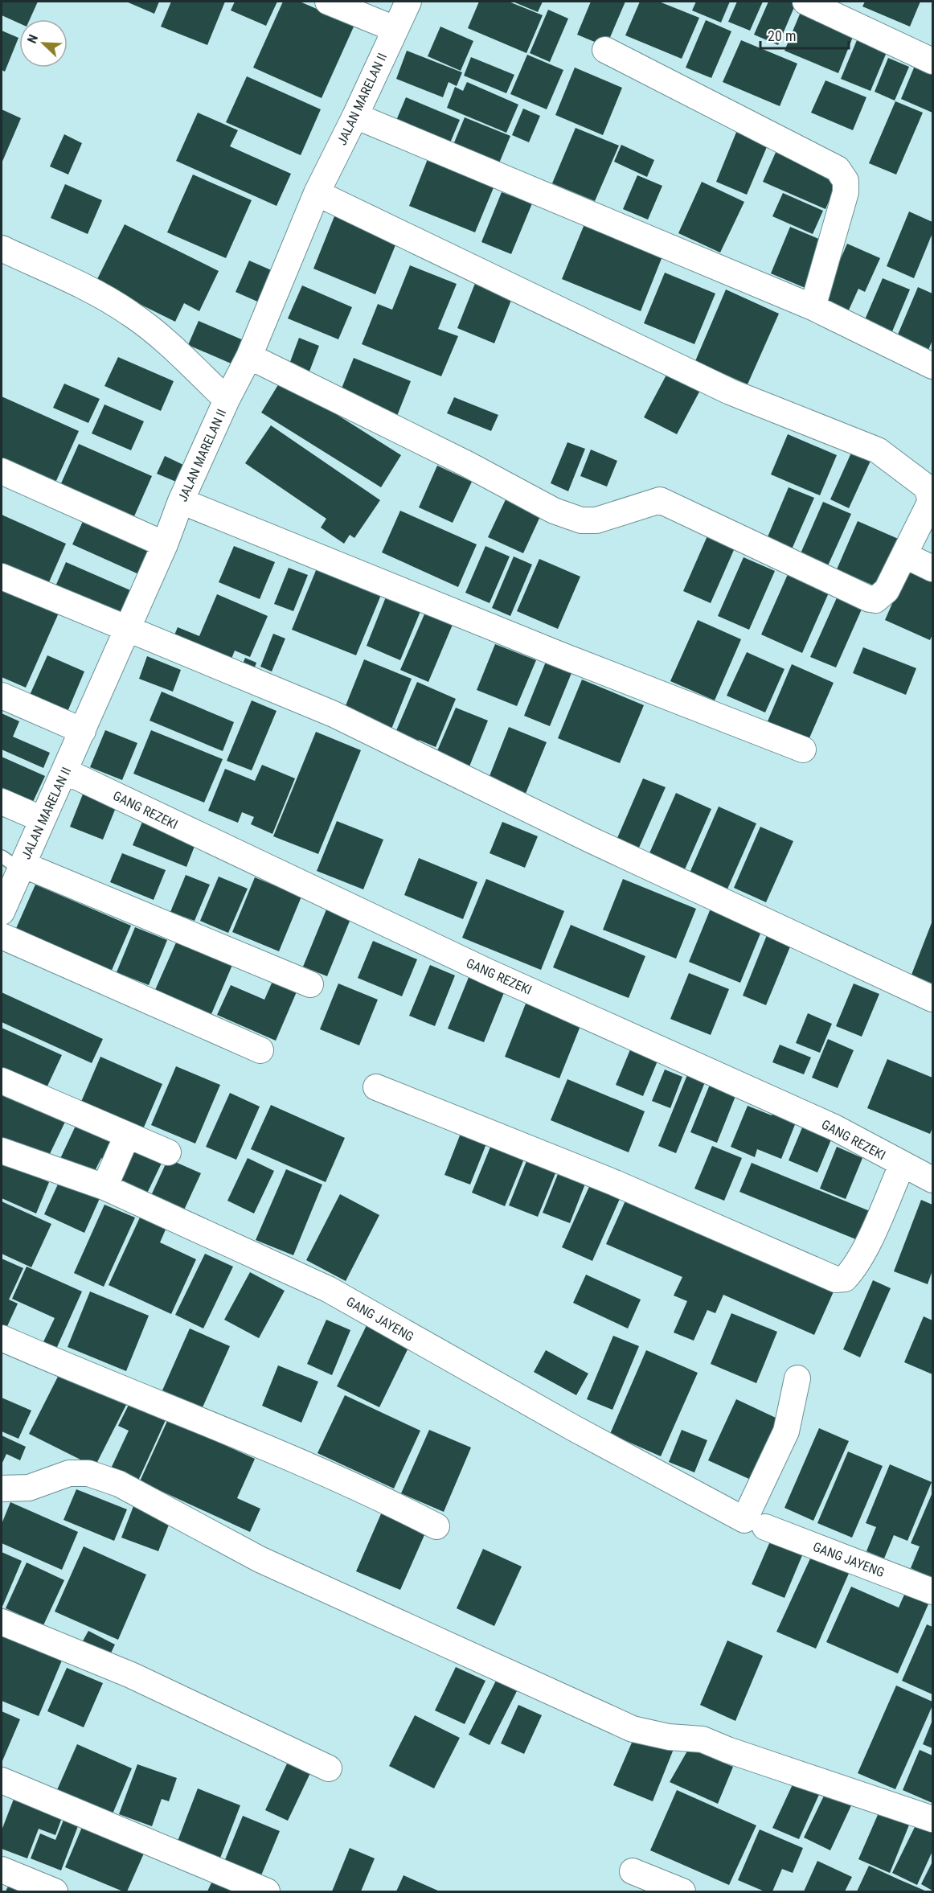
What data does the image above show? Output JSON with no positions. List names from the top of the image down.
{
  "streets": {
    "street": ["JALAN MARELAN II", "GANG REZEKI", "GANG JAYENG"]
  },
  "crossings": [
    ["JALAN MARELAN II", "GANG REZEKI"]
  ],
  "scale_bar": "20 m",
  "north": "top left"
}
